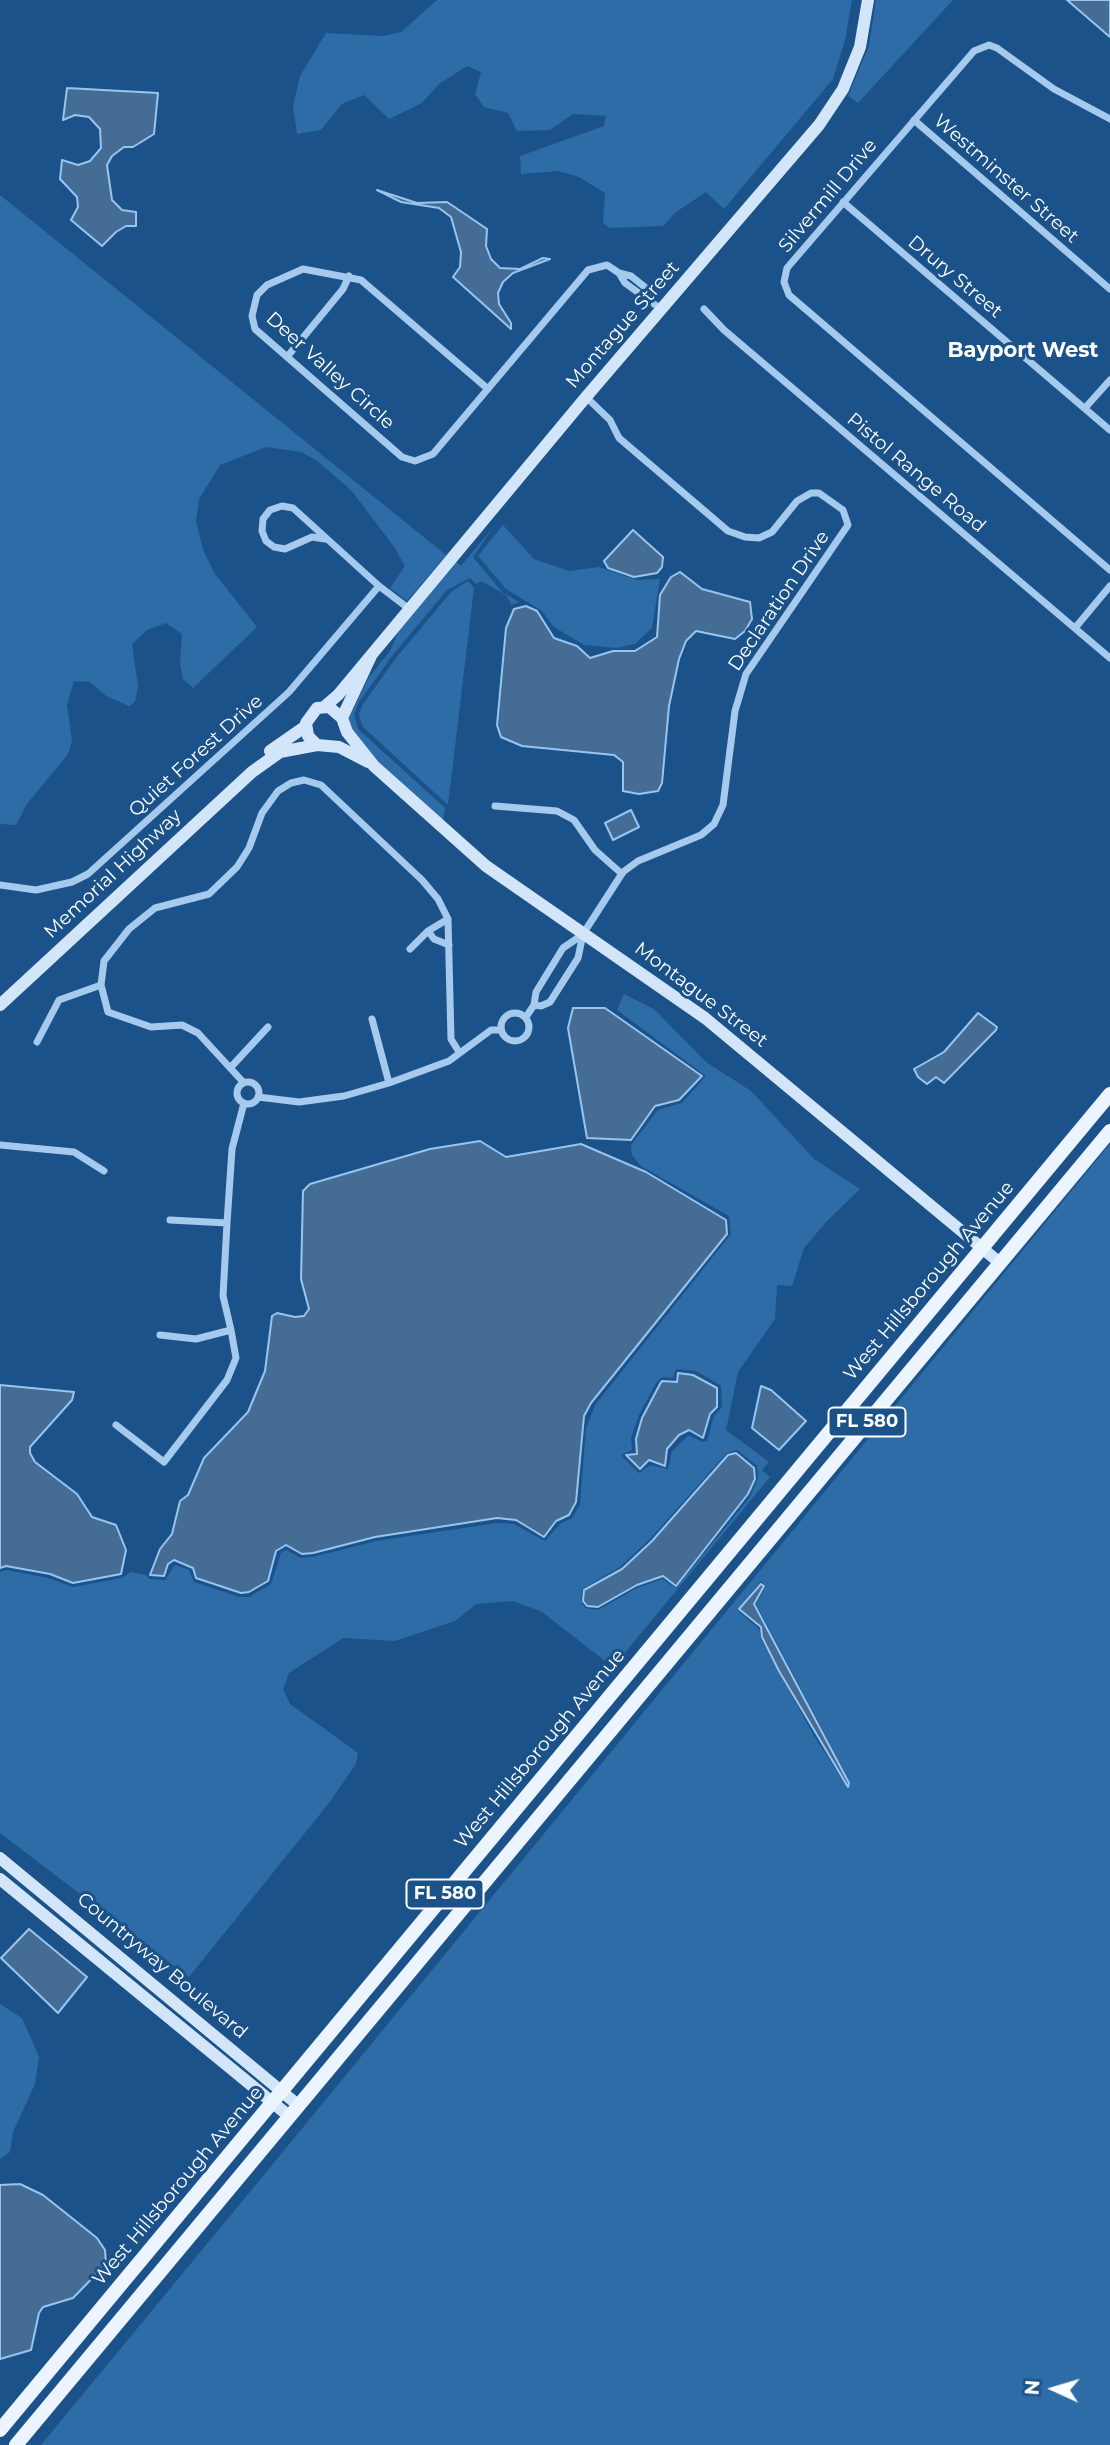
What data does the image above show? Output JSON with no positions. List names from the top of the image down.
{
  "streets": {
    "main road": ["West Hillsborough Avenue", "FL 580"],
    "street": [
      "Westminster Street",
      "Silvermill Drive",
      "Drury Street",
      "Montague Street",
      "Deer Valley Circle",
      "Pistol Range Road",
      "Declaration Drive",
      "Quiet Forest Drive",
      "Memorial Highway",
      "Countryway Boulevard"
    ]
  },
  "crossings": [
    ["Westminster Street", "Silvermill Drive"],
    ["Silvermill Drive", "Drury Street"],
    ["Montague Street", "Deer Valley Circle"],
    ["Montague Street", "Declaration Drive"],
    ["Montague Street", "Memorial Highway"],
    ["Montague Street", "West Hillsborough Avenue"],
    ["West Hillsborough Avenue", "Countryway Boulevard"]
  ],
  "districts": ["Bayport West"],
  "north": "left"
}
